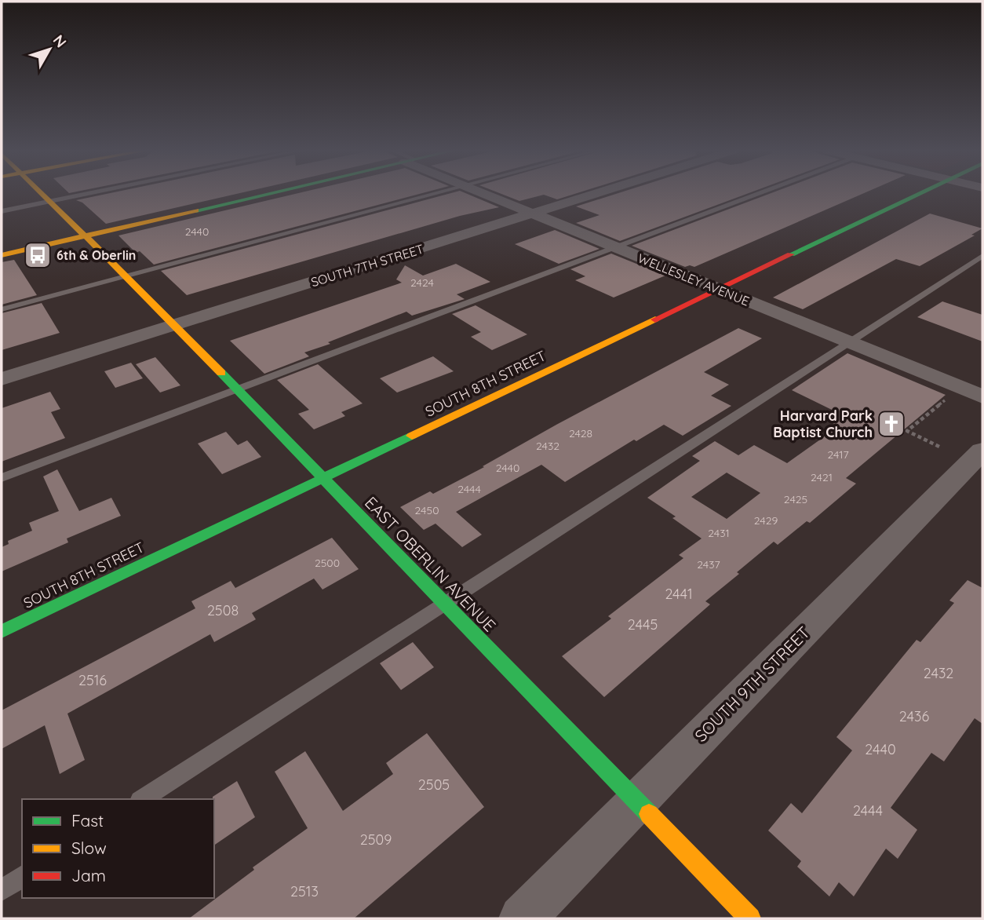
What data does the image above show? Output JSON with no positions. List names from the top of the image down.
{
  "streets": {
    "street": [
      "SOUTH 7TH STREET",
      "WELLESLEY AVENUE",
      "SOUTH 8TH STREET",
      "EAST OBERLIN AVENUE",
      "SOUTH 9TH STREET"
    ]
  },
  "crossings": [
    ["SOUTH 7TH STREET", "WELLESLEY AVENUE"],
    ["SOUTH 7TH STREET", "EAST OBERLIN AVENUE"],
    ["WELLESLEY AVENUE", "SOUTH 8TH STREET"],
    ["SOUTH 8TH STREET", "EAST OBERLIN AVENUE"],
    ["EAST OBERLIN AVENUE", "SOUTH 9TH STREET"]
  ],
  "places": {
    "bus stop": ["6th & Oberlin"],
    "church": ["Harvard Park Baptist Church"]
  },
  "house_numbers": [
    "2440",
    "2424",
    "2428",
    "2432",
    "2417",
    "2440",
    "2421",
    "2444",
    "2425",
    "2450",
    "2429",
    "2431",
    "2500",
    "2437",
    "2441",
    "2508",
    "2445",
    "2432",
    "2516",
    "2436",
    "2440",
    "2505",
    "2444",
    "2509",
    "2513"
  ],
  "legend": ["Fast", "Slow", "Jam"],
  "north": "top right"
}
